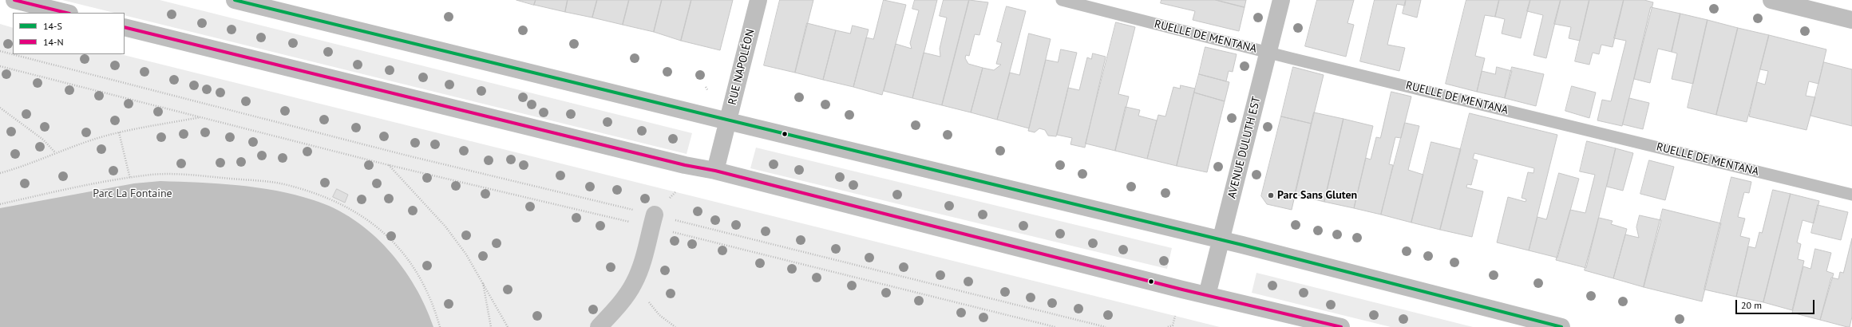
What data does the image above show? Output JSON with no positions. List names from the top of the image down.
{
  "streets": {
    "street": ["RUE NAPOLÉON", "AVENUE DULUTH EST"],
    "lane": ["RUELLE DE MENTANA"]
  },
  "crossings": [
    ["RUELLE DE MENTANA", "AVENUE DULUTH EST"]
  ],
  "parks": ["Parc La Fontaine"],
  "places": ["Parc Sans Gluten"],
  "lines": ["transit line 14-S", "transit line 14-N"],
  "legend": ["14-S", "14-N"],
  "scale_bar": "20 m"
}
